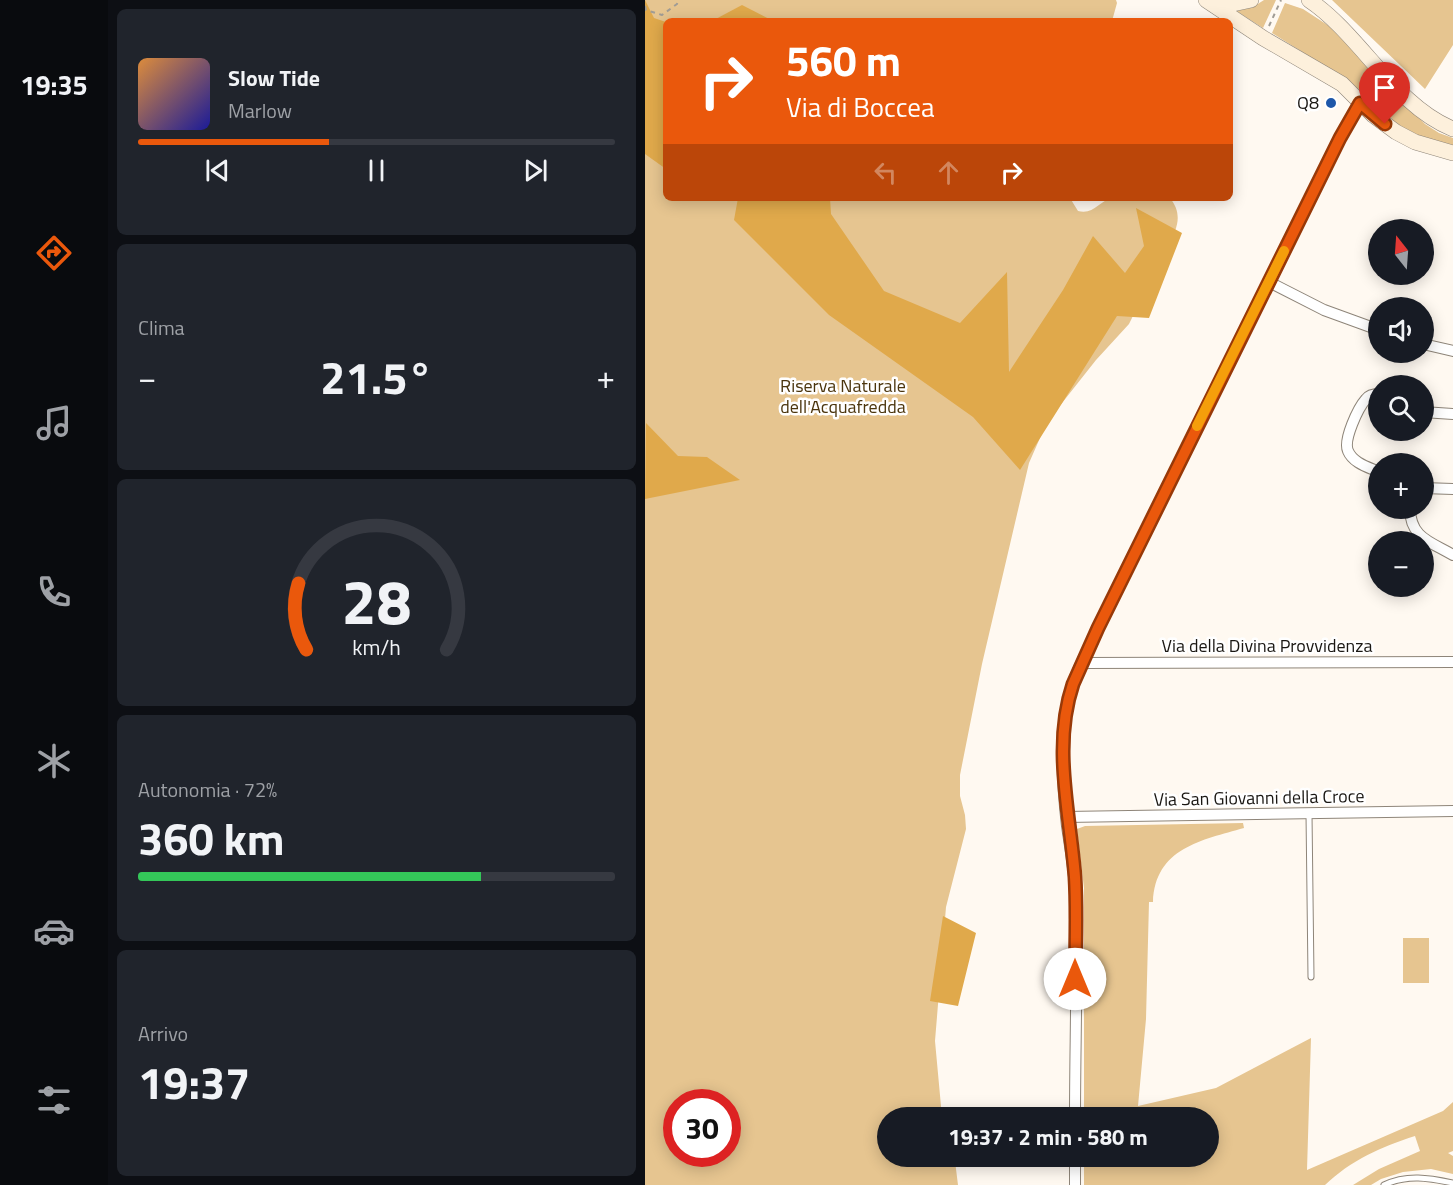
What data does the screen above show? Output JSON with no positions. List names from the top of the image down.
{
  "streets": {
    "street": ["Via della Divina Provvidenza", "Via San Giovanni della Croce"]
  },
  "parks": ["Riserva Naturale dell'Acquafredda"],
  "places": ["Q8"],
  "north": "top",
  "page": {
    "tabs": "19:35",
    "turn": ["560 m", "Via di Boccea"],
    "song": ["Slow Tide", "Marlow"],
    "map_buttons": ["+", "−"],
    "tile": [
      "Clima",
      ["Autonomia · 72%", "360 km"],
      ["Arrivo", "19:37"]
    ],
    "heat": ["−", "21.5°", "+"],
    "limit": "30",
    "trip": "19:37 · 2 min · 580 m",
    "gauge": ["28", "km/h"]
  }
}
